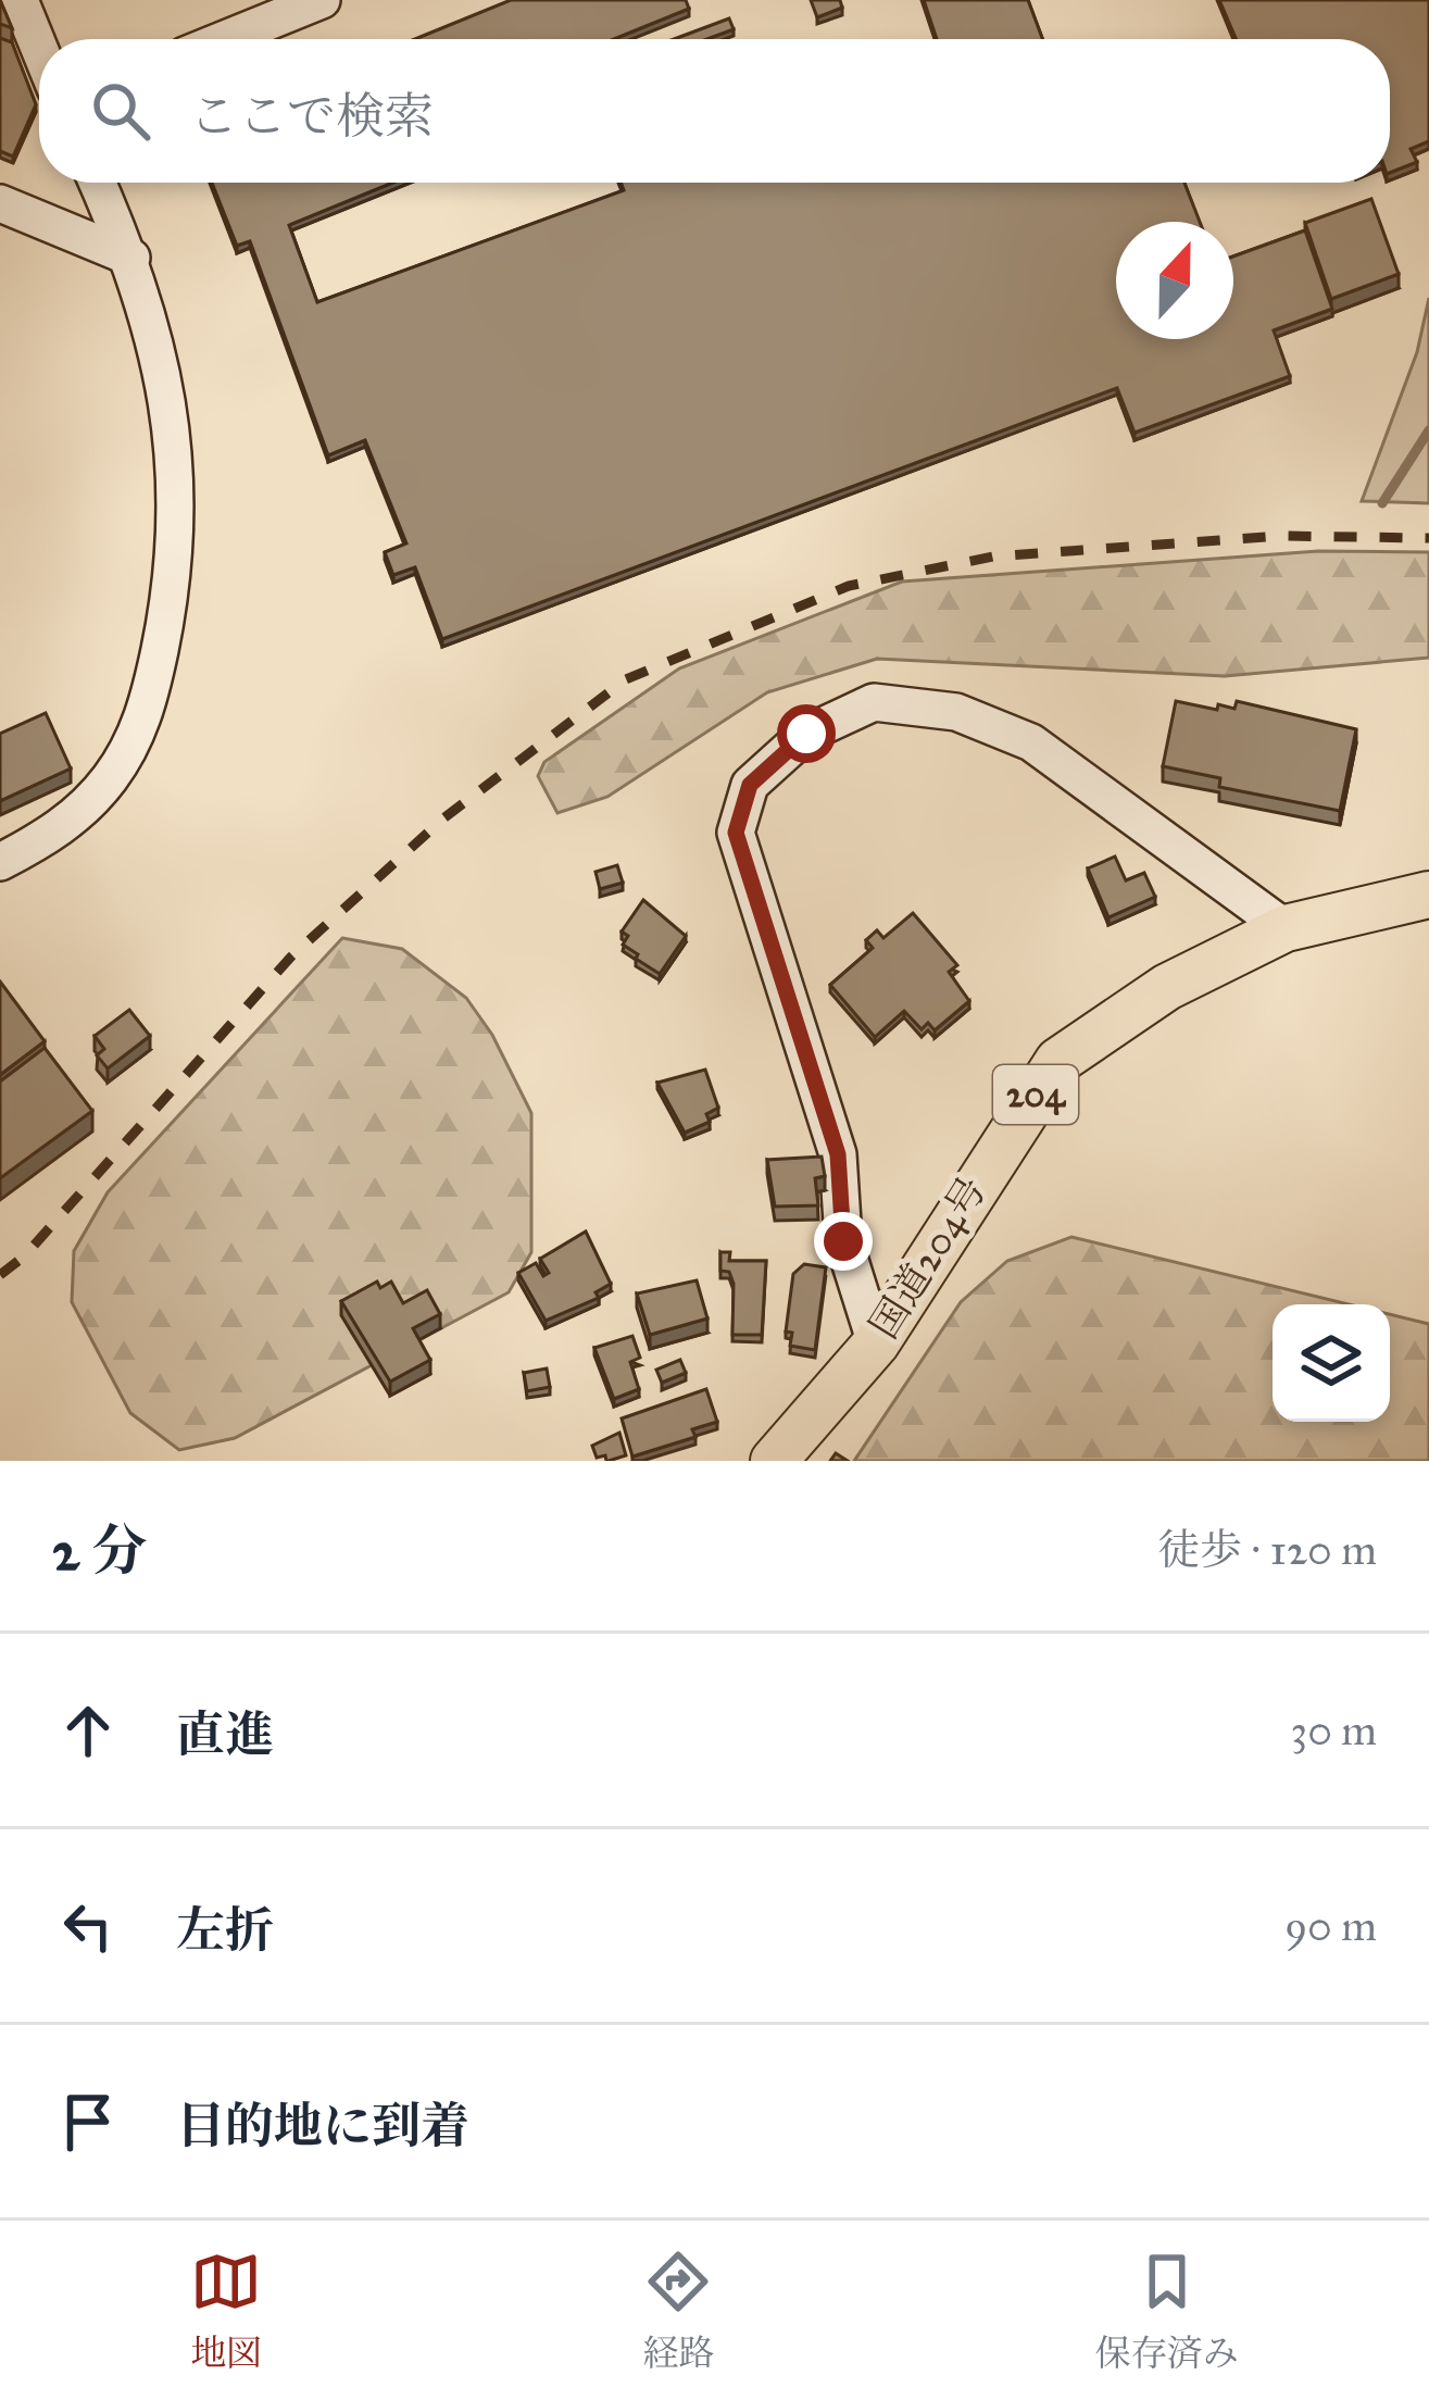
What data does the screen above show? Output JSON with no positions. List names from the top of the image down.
{
  "streets": {
    "highway": ["204", "国道204号"]
  },
  "north": "top",
  "page": {
    "search": "ここで検索",
    "heading": ["2 分", "徒歩 · 120 m"],
    "list": [
      ["直進", "30 m"],
      ["左折", "90 m"],
      "目的地に到着"
    ],
    "nav": ["地図", "経路", "保存済み"]
  }
}
